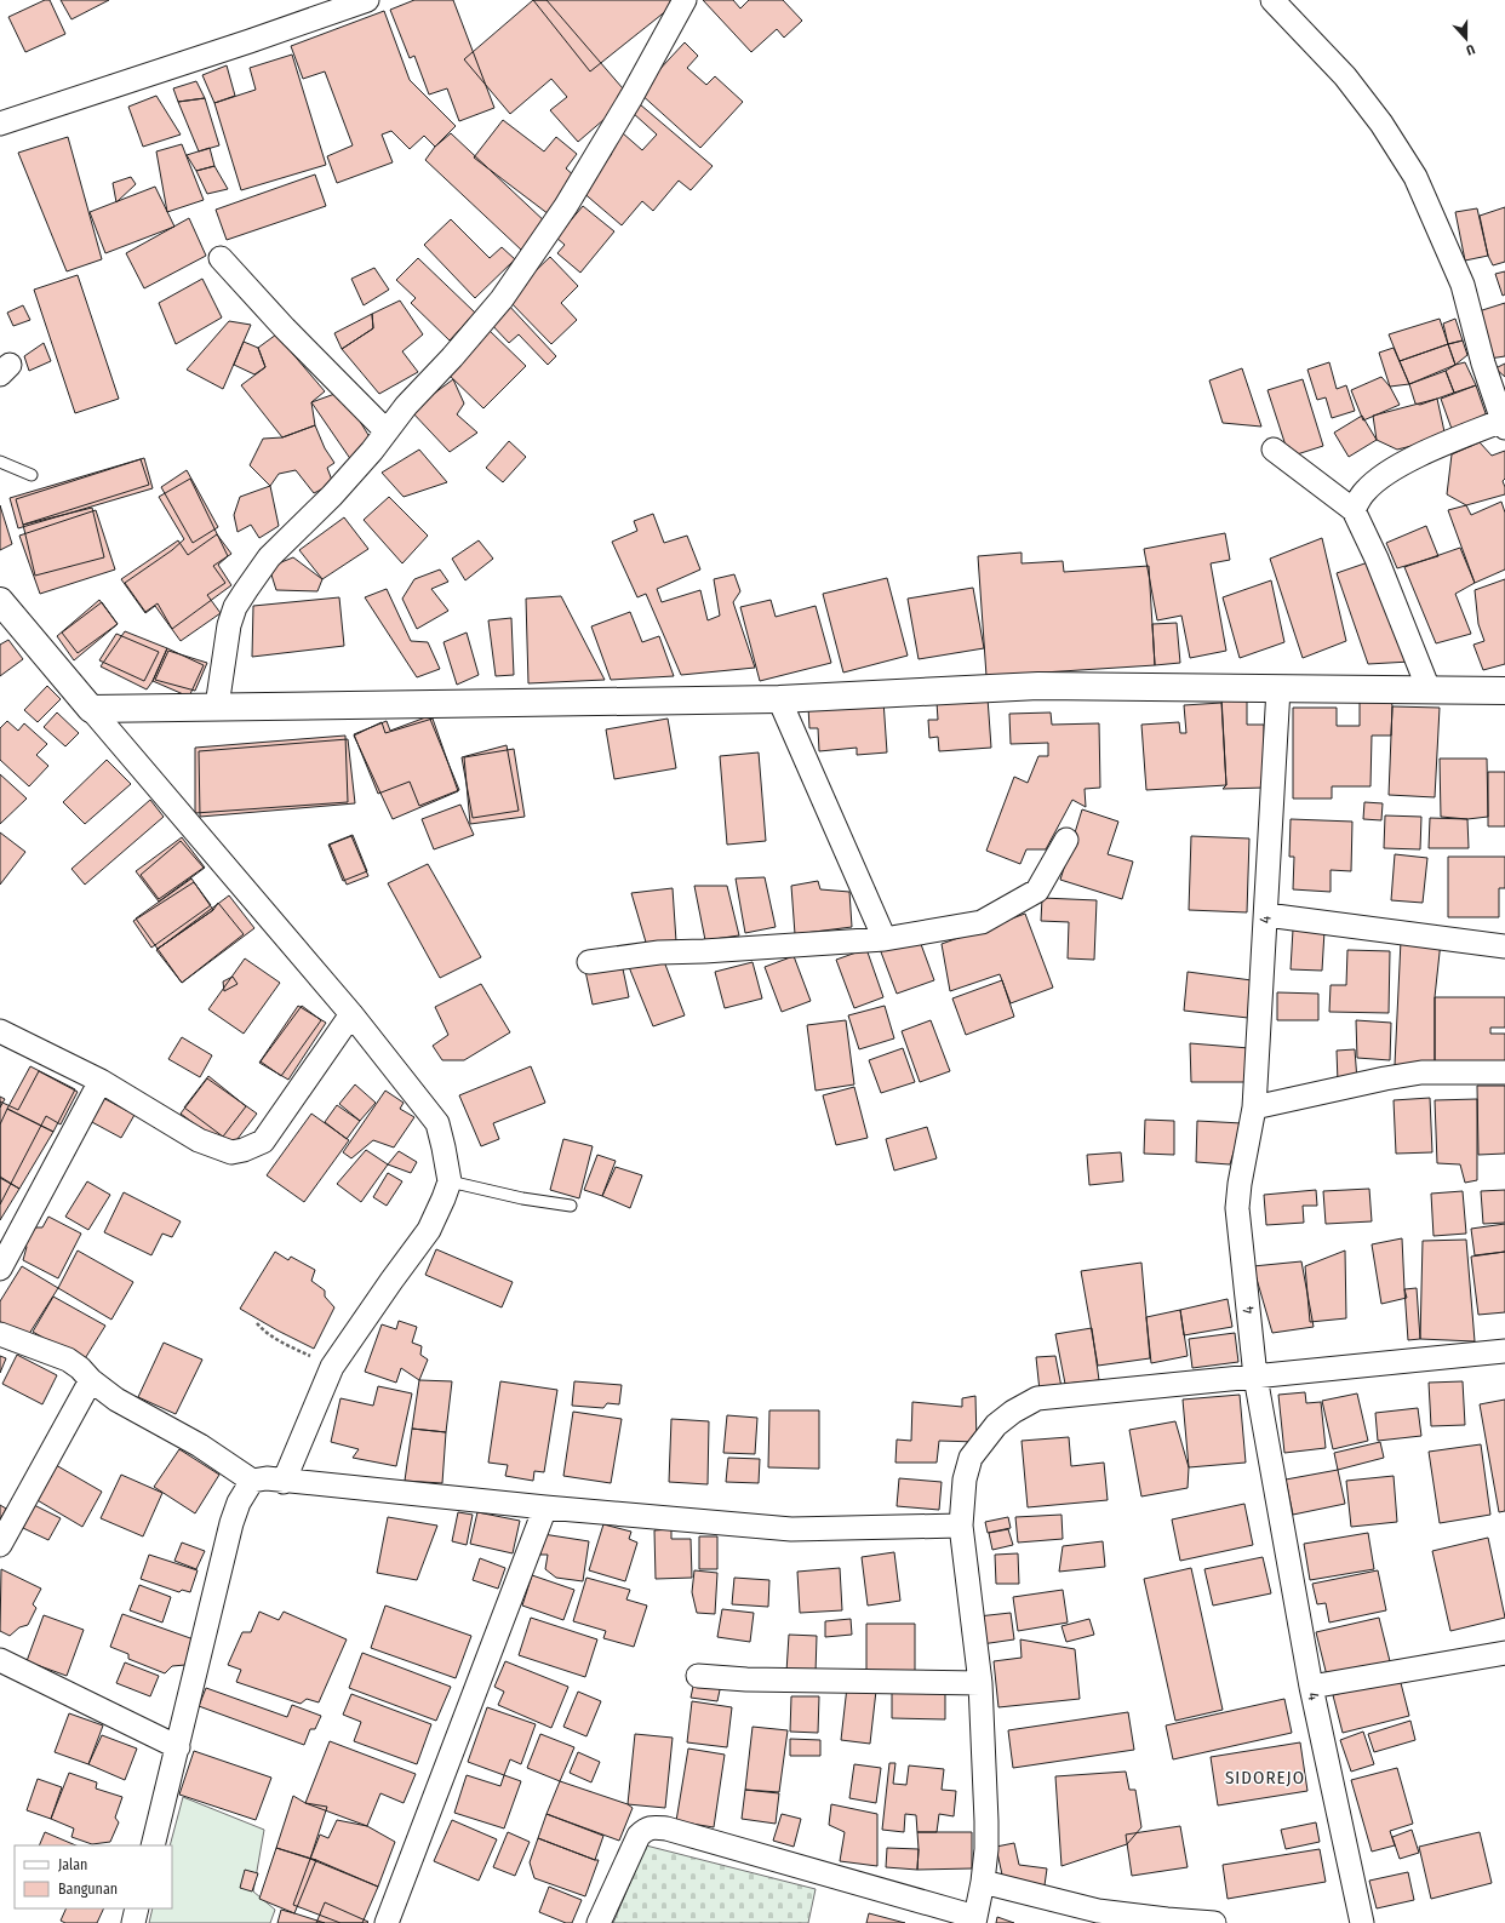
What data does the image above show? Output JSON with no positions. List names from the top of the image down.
{
  "streets": {
    "street": ["4"]
  },
  "districts": ["SIDOREJO"],
  "legend": ["Jalan", "Bangunan"],
  "north": "bottom"
}
